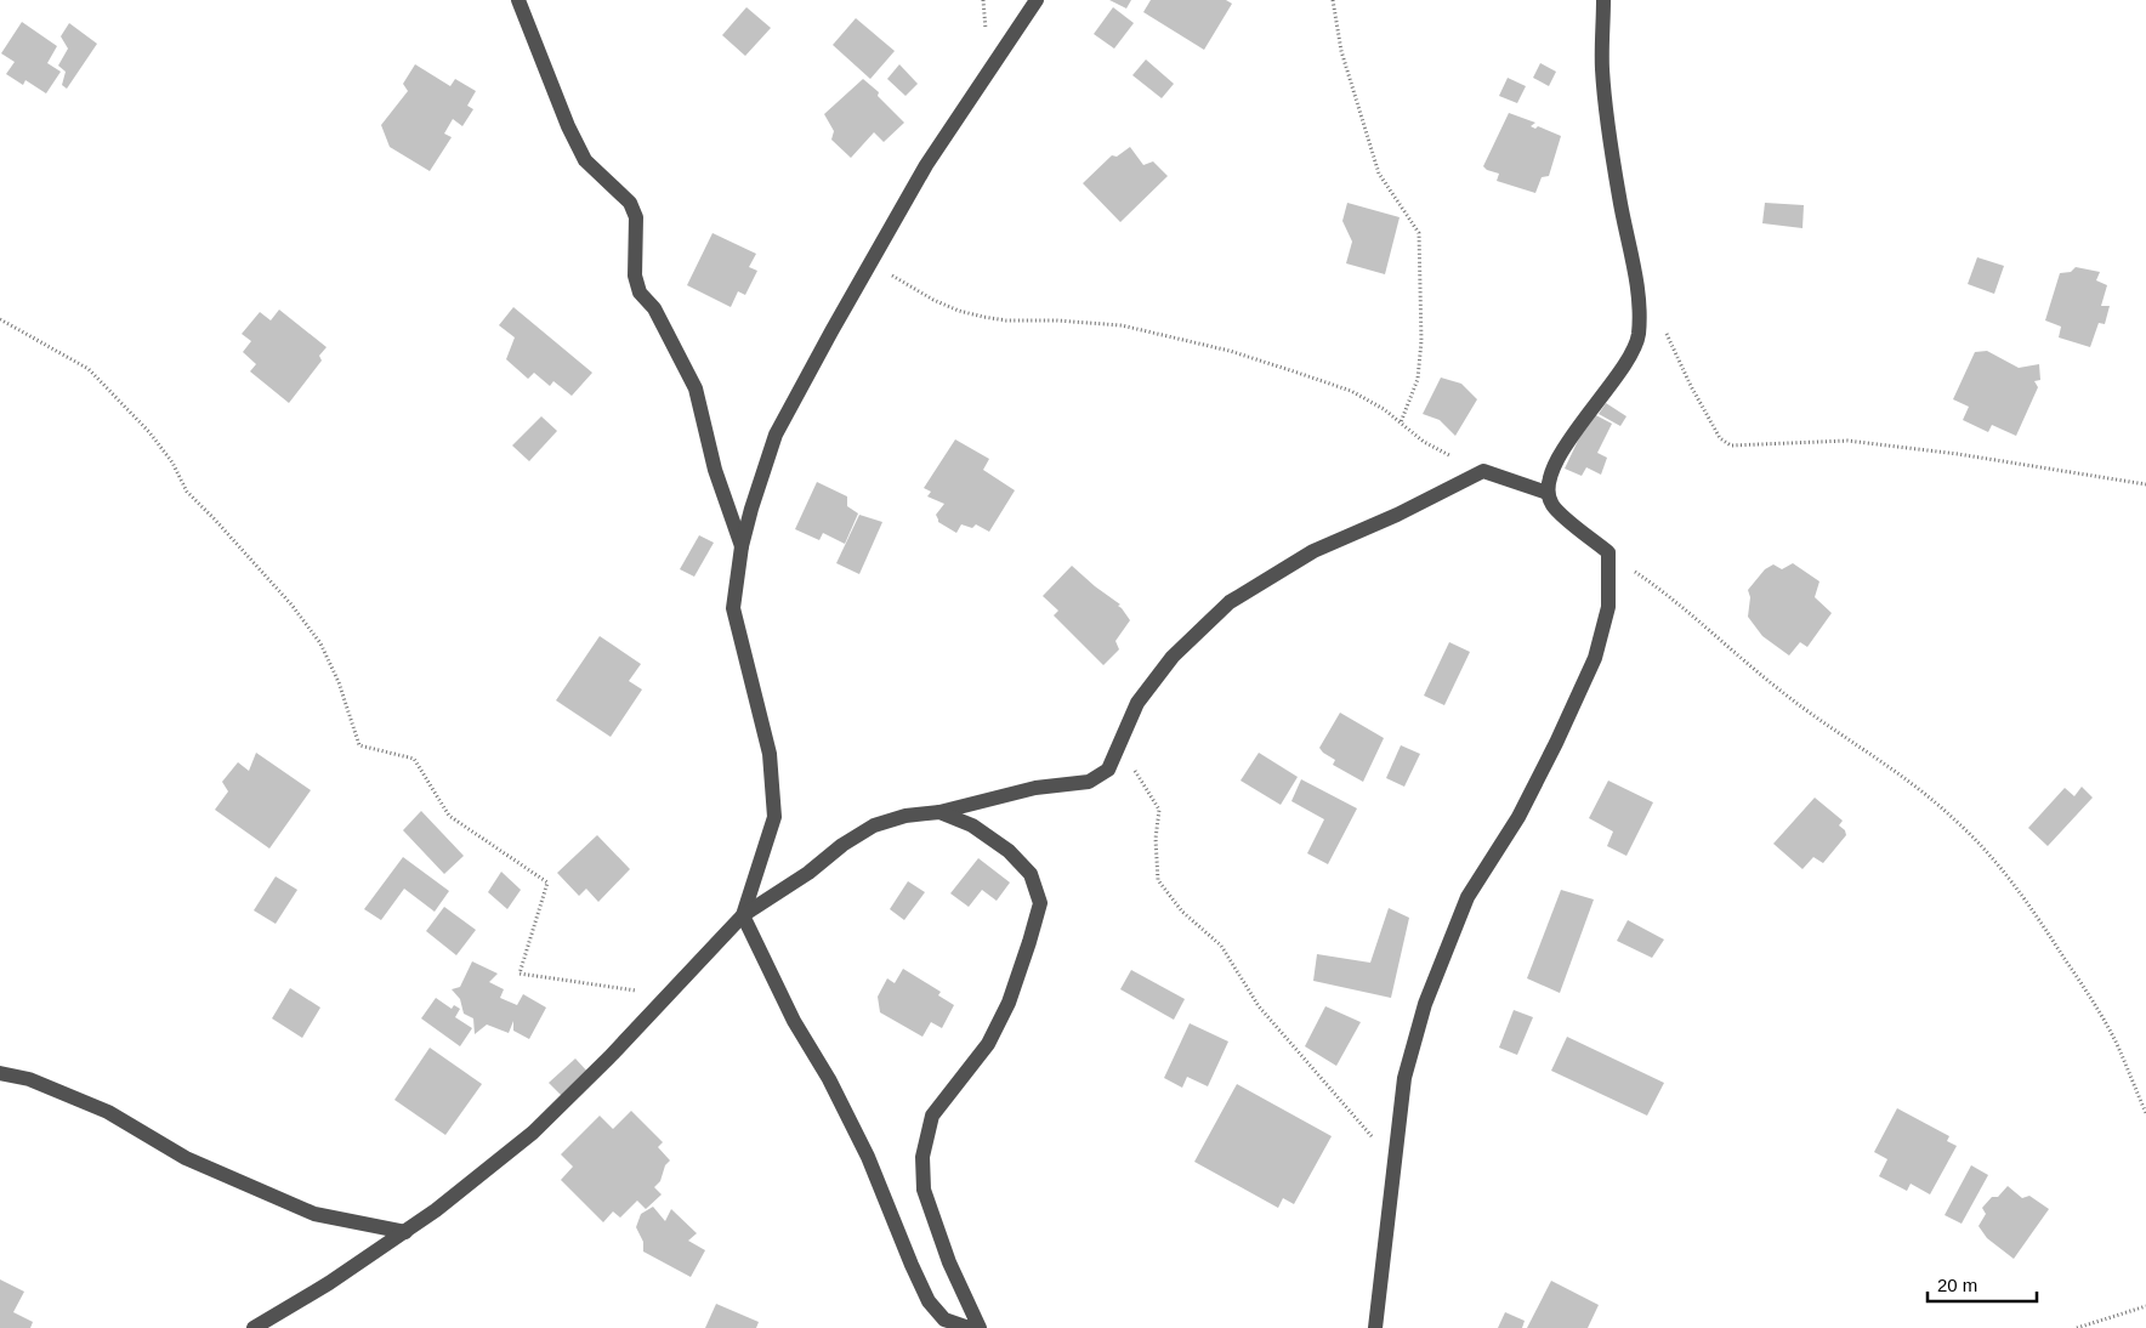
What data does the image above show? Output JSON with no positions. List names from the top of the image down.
{
  "scale_bar": "20 m"
}
